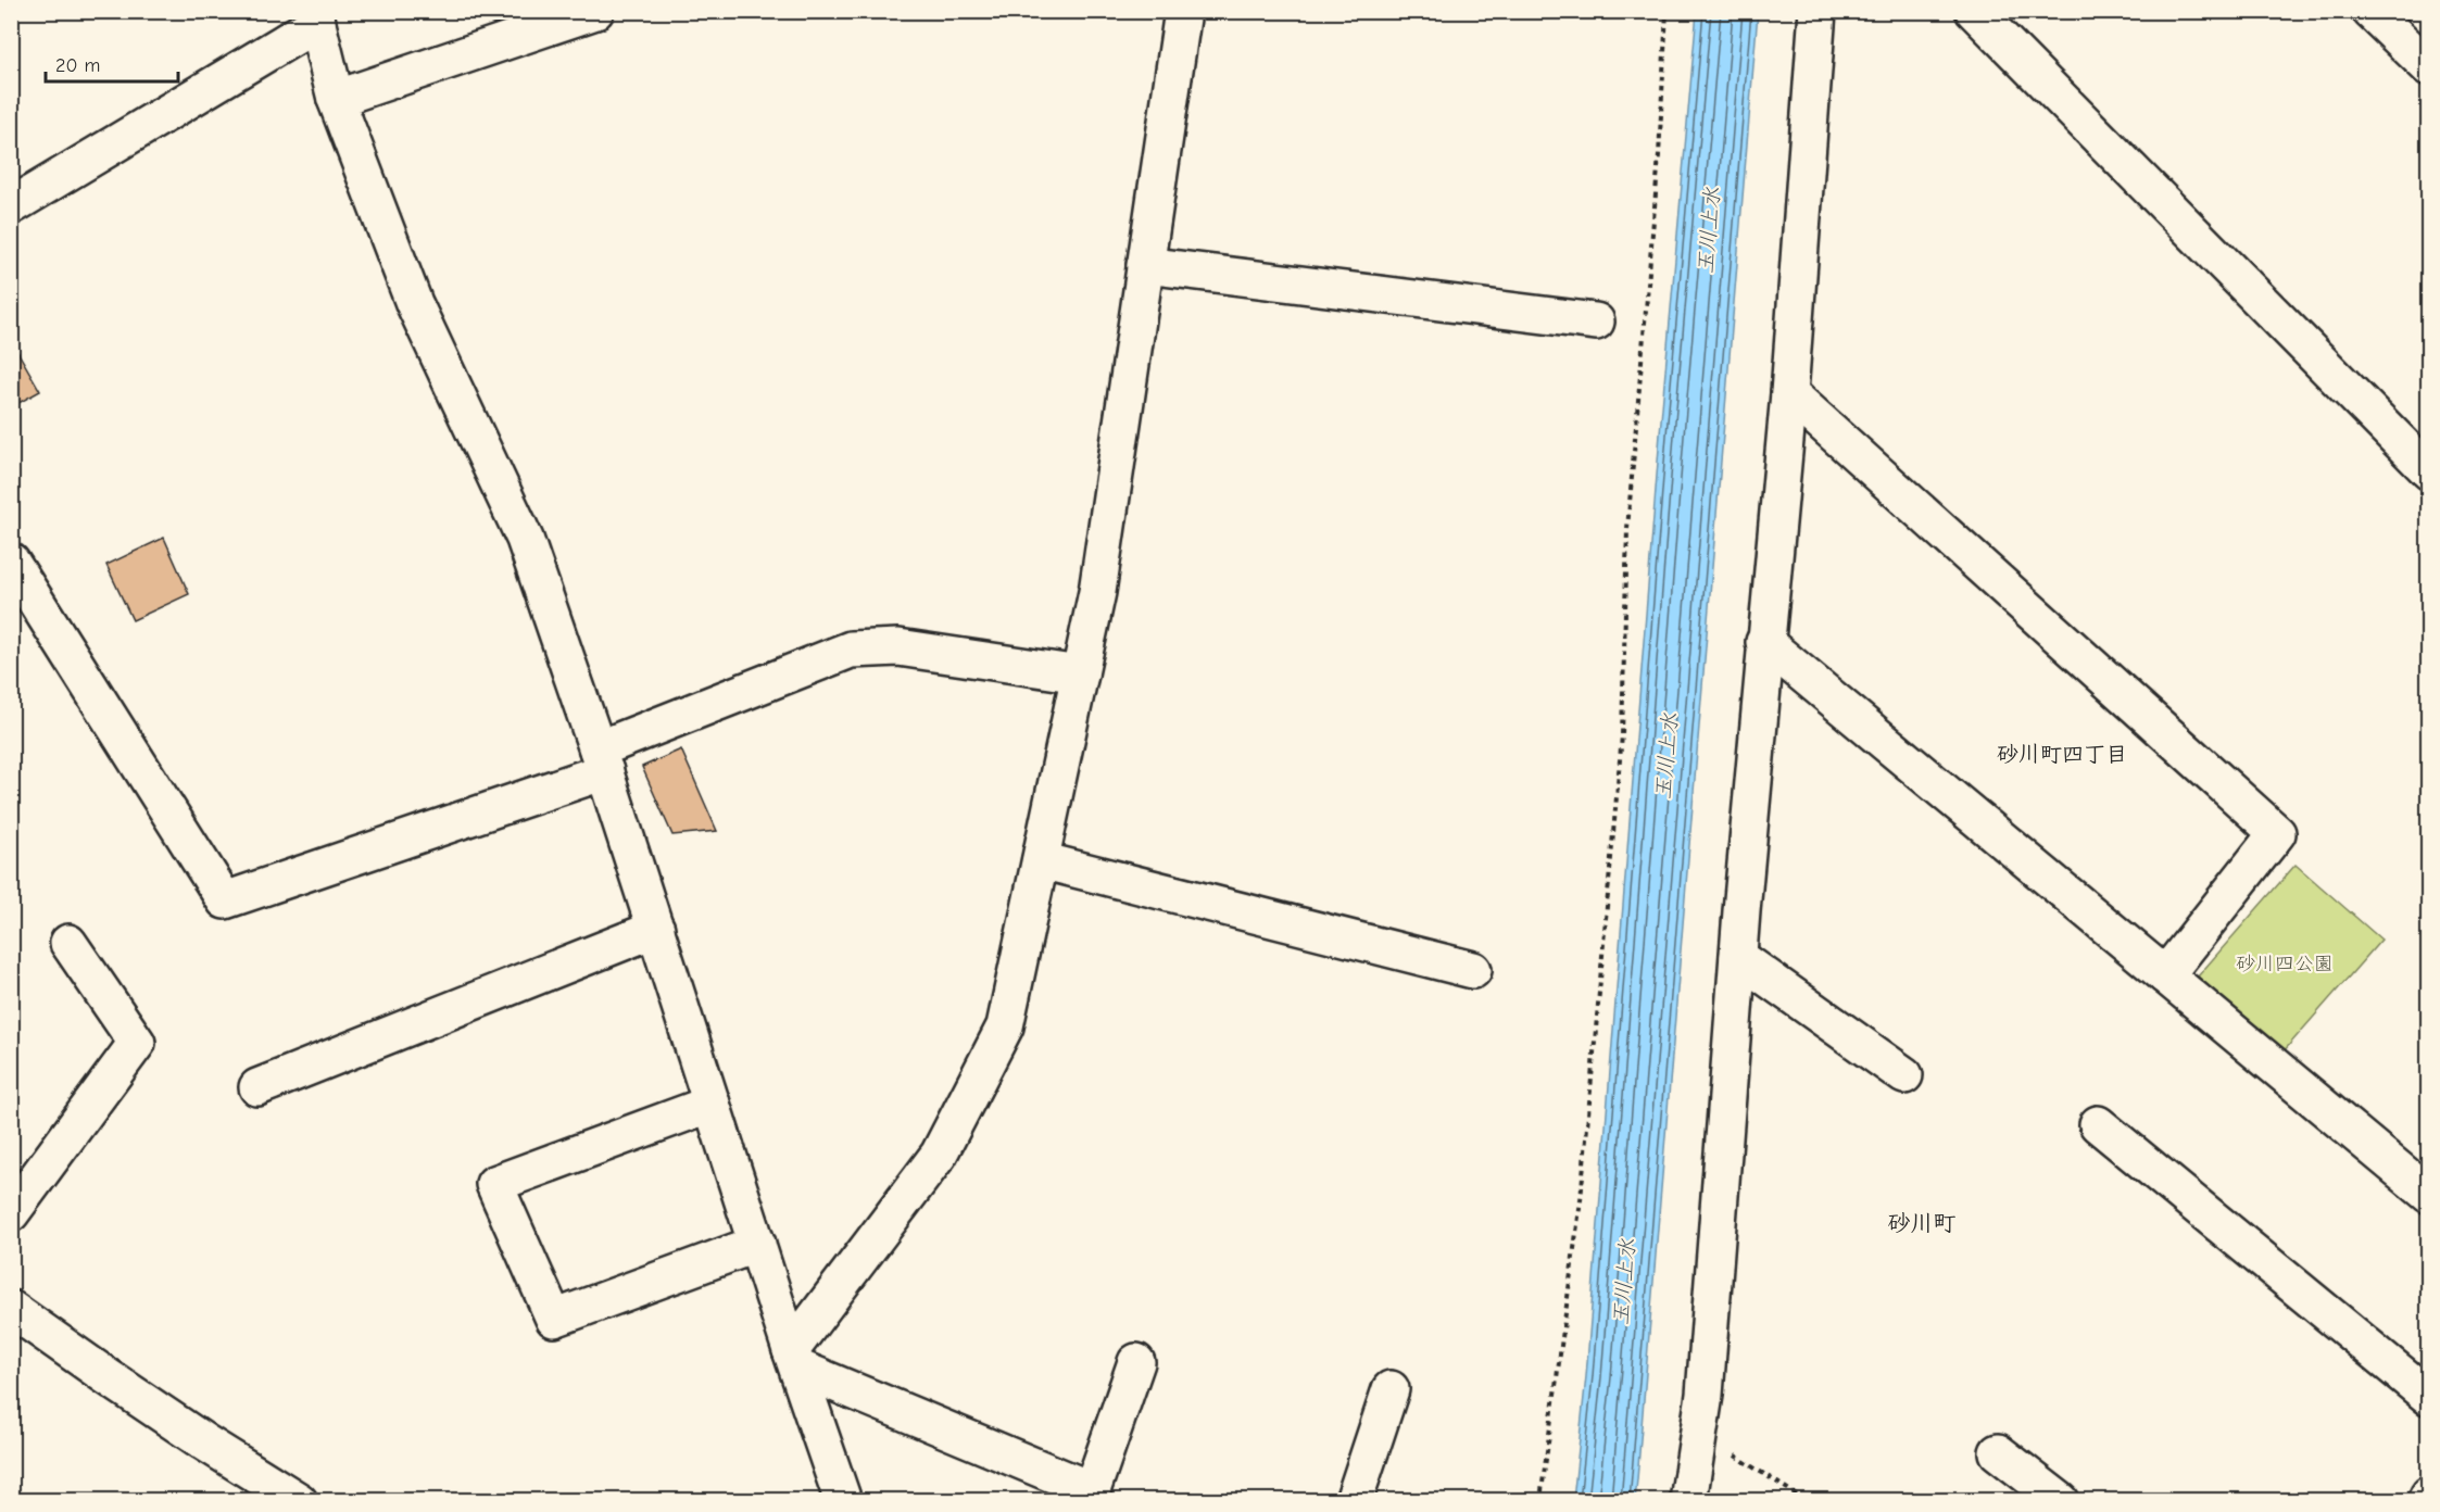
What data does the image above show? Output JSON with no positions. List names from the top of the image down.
{
  "districts": ["砂川町四丁目", "砂川町"],
  "water": ["玉川上水"],
  "parks": ["砂川四公園"],
  "scale_bar": "20 m"
}
